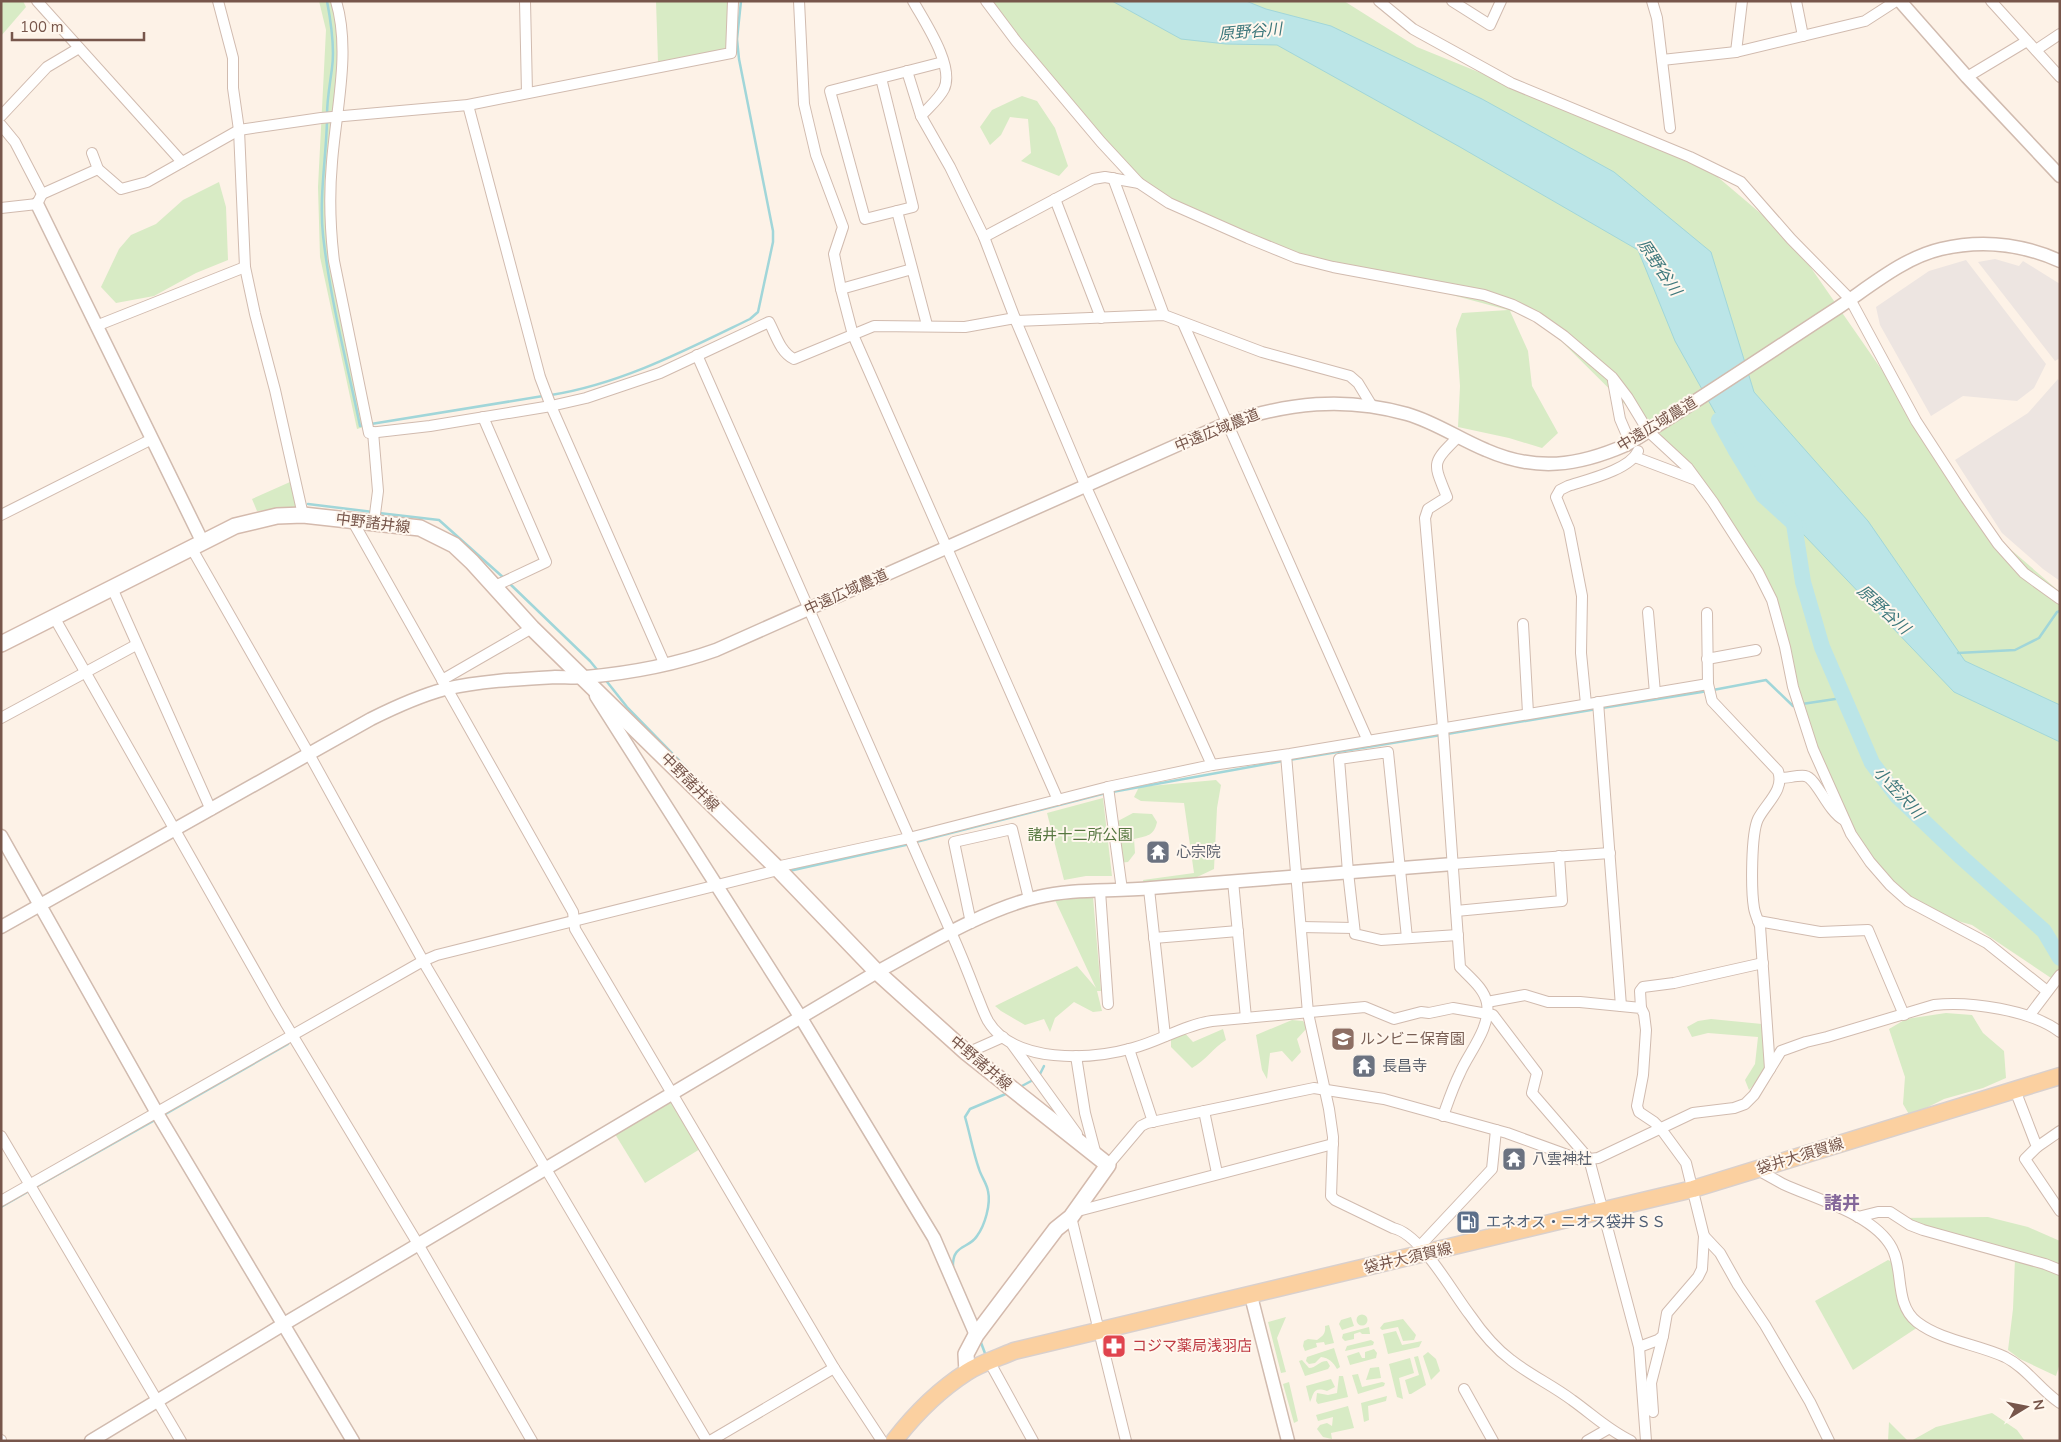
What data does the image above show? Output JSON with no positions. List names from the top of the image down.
{
  "streets": {
    "main road": ["中野諸井線", "袋井大須賀線"],
    "street": ["中遠広域農道"]
  },
  "crossings": [
    ["中遠広域農道", "中野諸井線"]
  ],
  "districts": ["諸井"],
  "water": ["原野谷川", "小笠沢川"],
  "parks": ["諸井十二所公園"],
  "places": {
    "temple": ["心宗院", "長昌寺", "八雲神社"],
    "school or university": ["ルンビニ保育園"],
    "fuel station": ["エネオス・ニオス袋井ＳＳ"],
    "pharmacy": ["コジマ薬局浅羽店"]
  },
  "scale_bar": "100 m",
  "north": "right"
}
